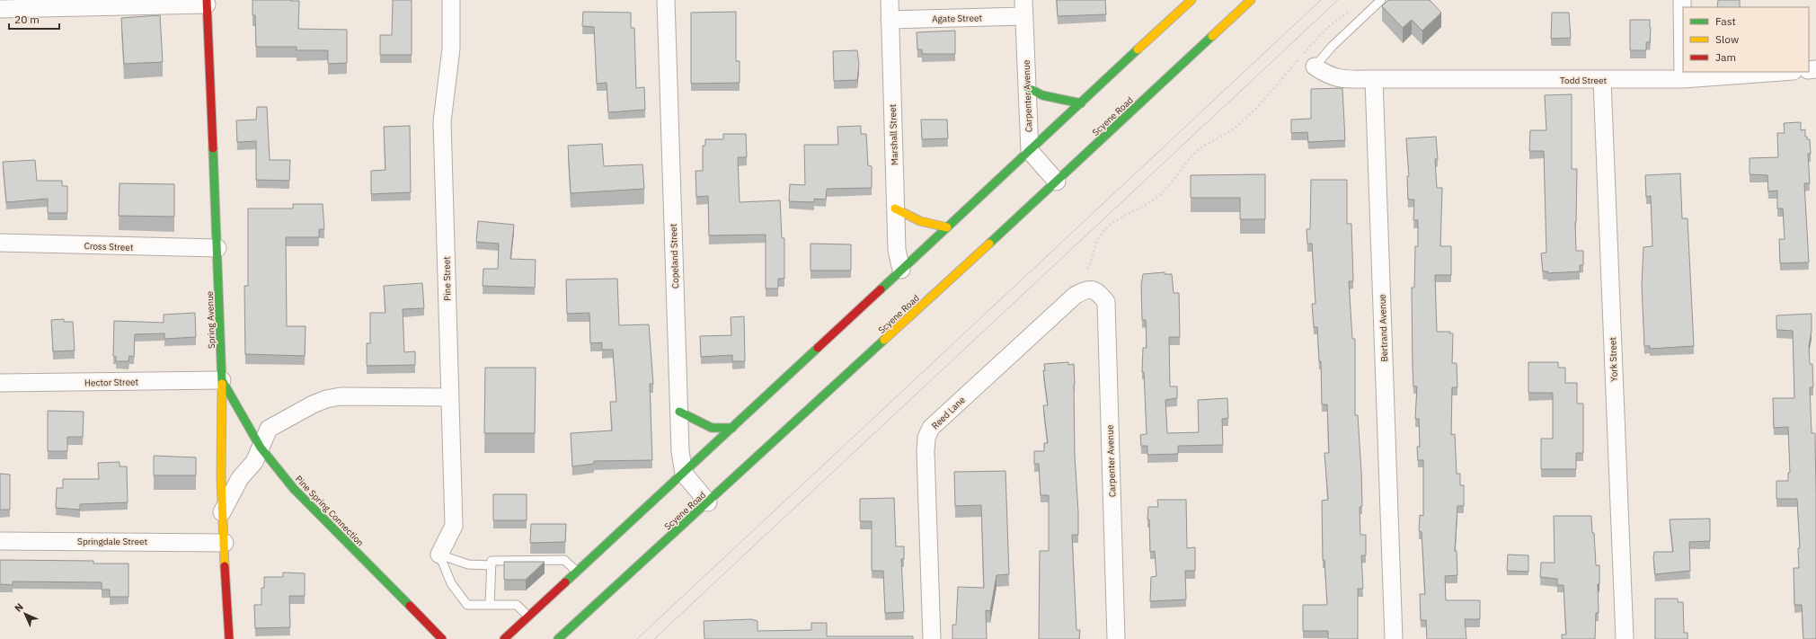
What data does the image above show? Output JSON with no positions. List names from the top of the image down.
{
  "streets": {
    "main road": ["Scyene Road", "Spring Avenue", "Pine Spring Connection"],
    "street": [
      "Agate Street",
      "Todd Street",
      "Carpenter Avenue",
      "Marshall Street",
      "Cross Street",
      "Copeland Street",
      "Pine Street",
      "Bertrand Avenue",
      "York Street",
      "Hector Street",
      "Reed Lane",
      "Springdale Street"
    ]
  },
  "crossings": [
    ["Agate Street", "Carpenter Avenue"],
    ["Agate Street", "Marshall Street"],
    ["Todd Street", "Bertrand Avenue"],
    ["Todd Street", "York Street"],
    ["Carpenter Avenue", "Reed Lane"],
    ["Cross Street", "Spring Avenue"],
    ["Spring Avenue", "Hector Street"],
    ["Spring Avenue", "Pine Spring Connection"],
    ["Spring Avenue", "Springdale Street"],
    ["Hector Street", "Pine Spring Connection"]
  ],
  "legend": ["Fast", "Slow", "Jam"],
  "scale_bar": "20 m",
  "north": "top left"
}
